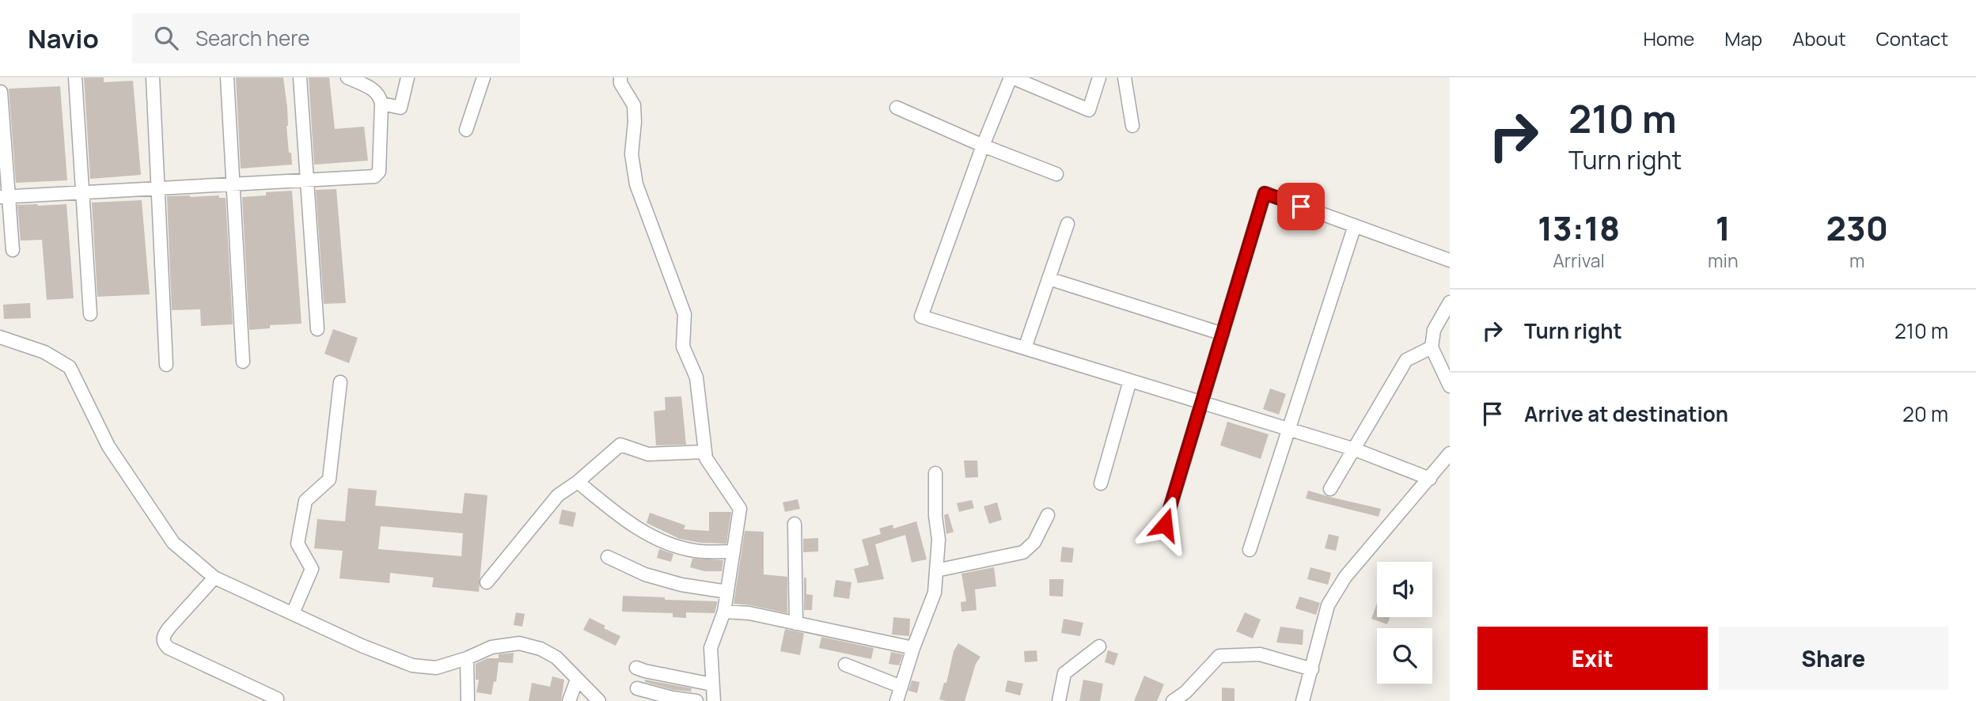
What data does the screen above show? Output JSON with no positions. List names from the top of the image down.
{
  "page": {
    "header": "Navio",
    "search": "Search here",
    "nav": [
      "Home",
      "Map",
      "About",
      "Contact"
    ],
    "turn": ["210 m", "Turn right"],
    "eta": [
      "13:18",
      "Arrival",
      "1",
      "min",
      "230",
      "m"
    ],
    "list": [
      {
        "name": "Turn right",
        "value": "210 m"
      },
      {
        "name": "Arrive at destination",
        "value": "20 m"
      }
    ],
    "buttons": ["Exit", "Share"]
  }
}
